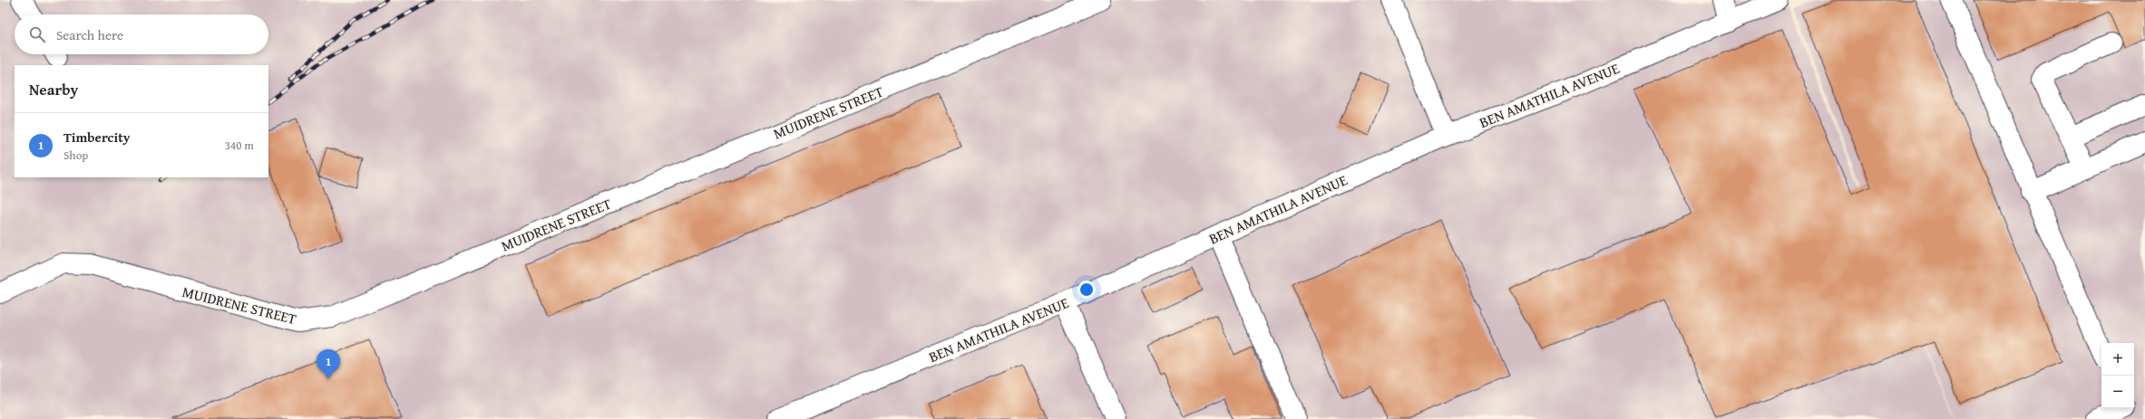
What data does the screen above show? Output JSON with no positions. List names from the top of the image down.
{
  "streets": {
    "street": ["BEN AMATHILA AVENUE", "MUIDRENE STREET"]
  },
  "page": {
    "search": "Search here",
    "heading": "Nearby",
    "list": [
      {
        "mark": "1",
        "name": "Timbercity",
        "note": "Shop",
        "value": "340 m"
      }
    ],
    "map_buttons": ["+", "−"],
    "pins": "1"
  }
}
